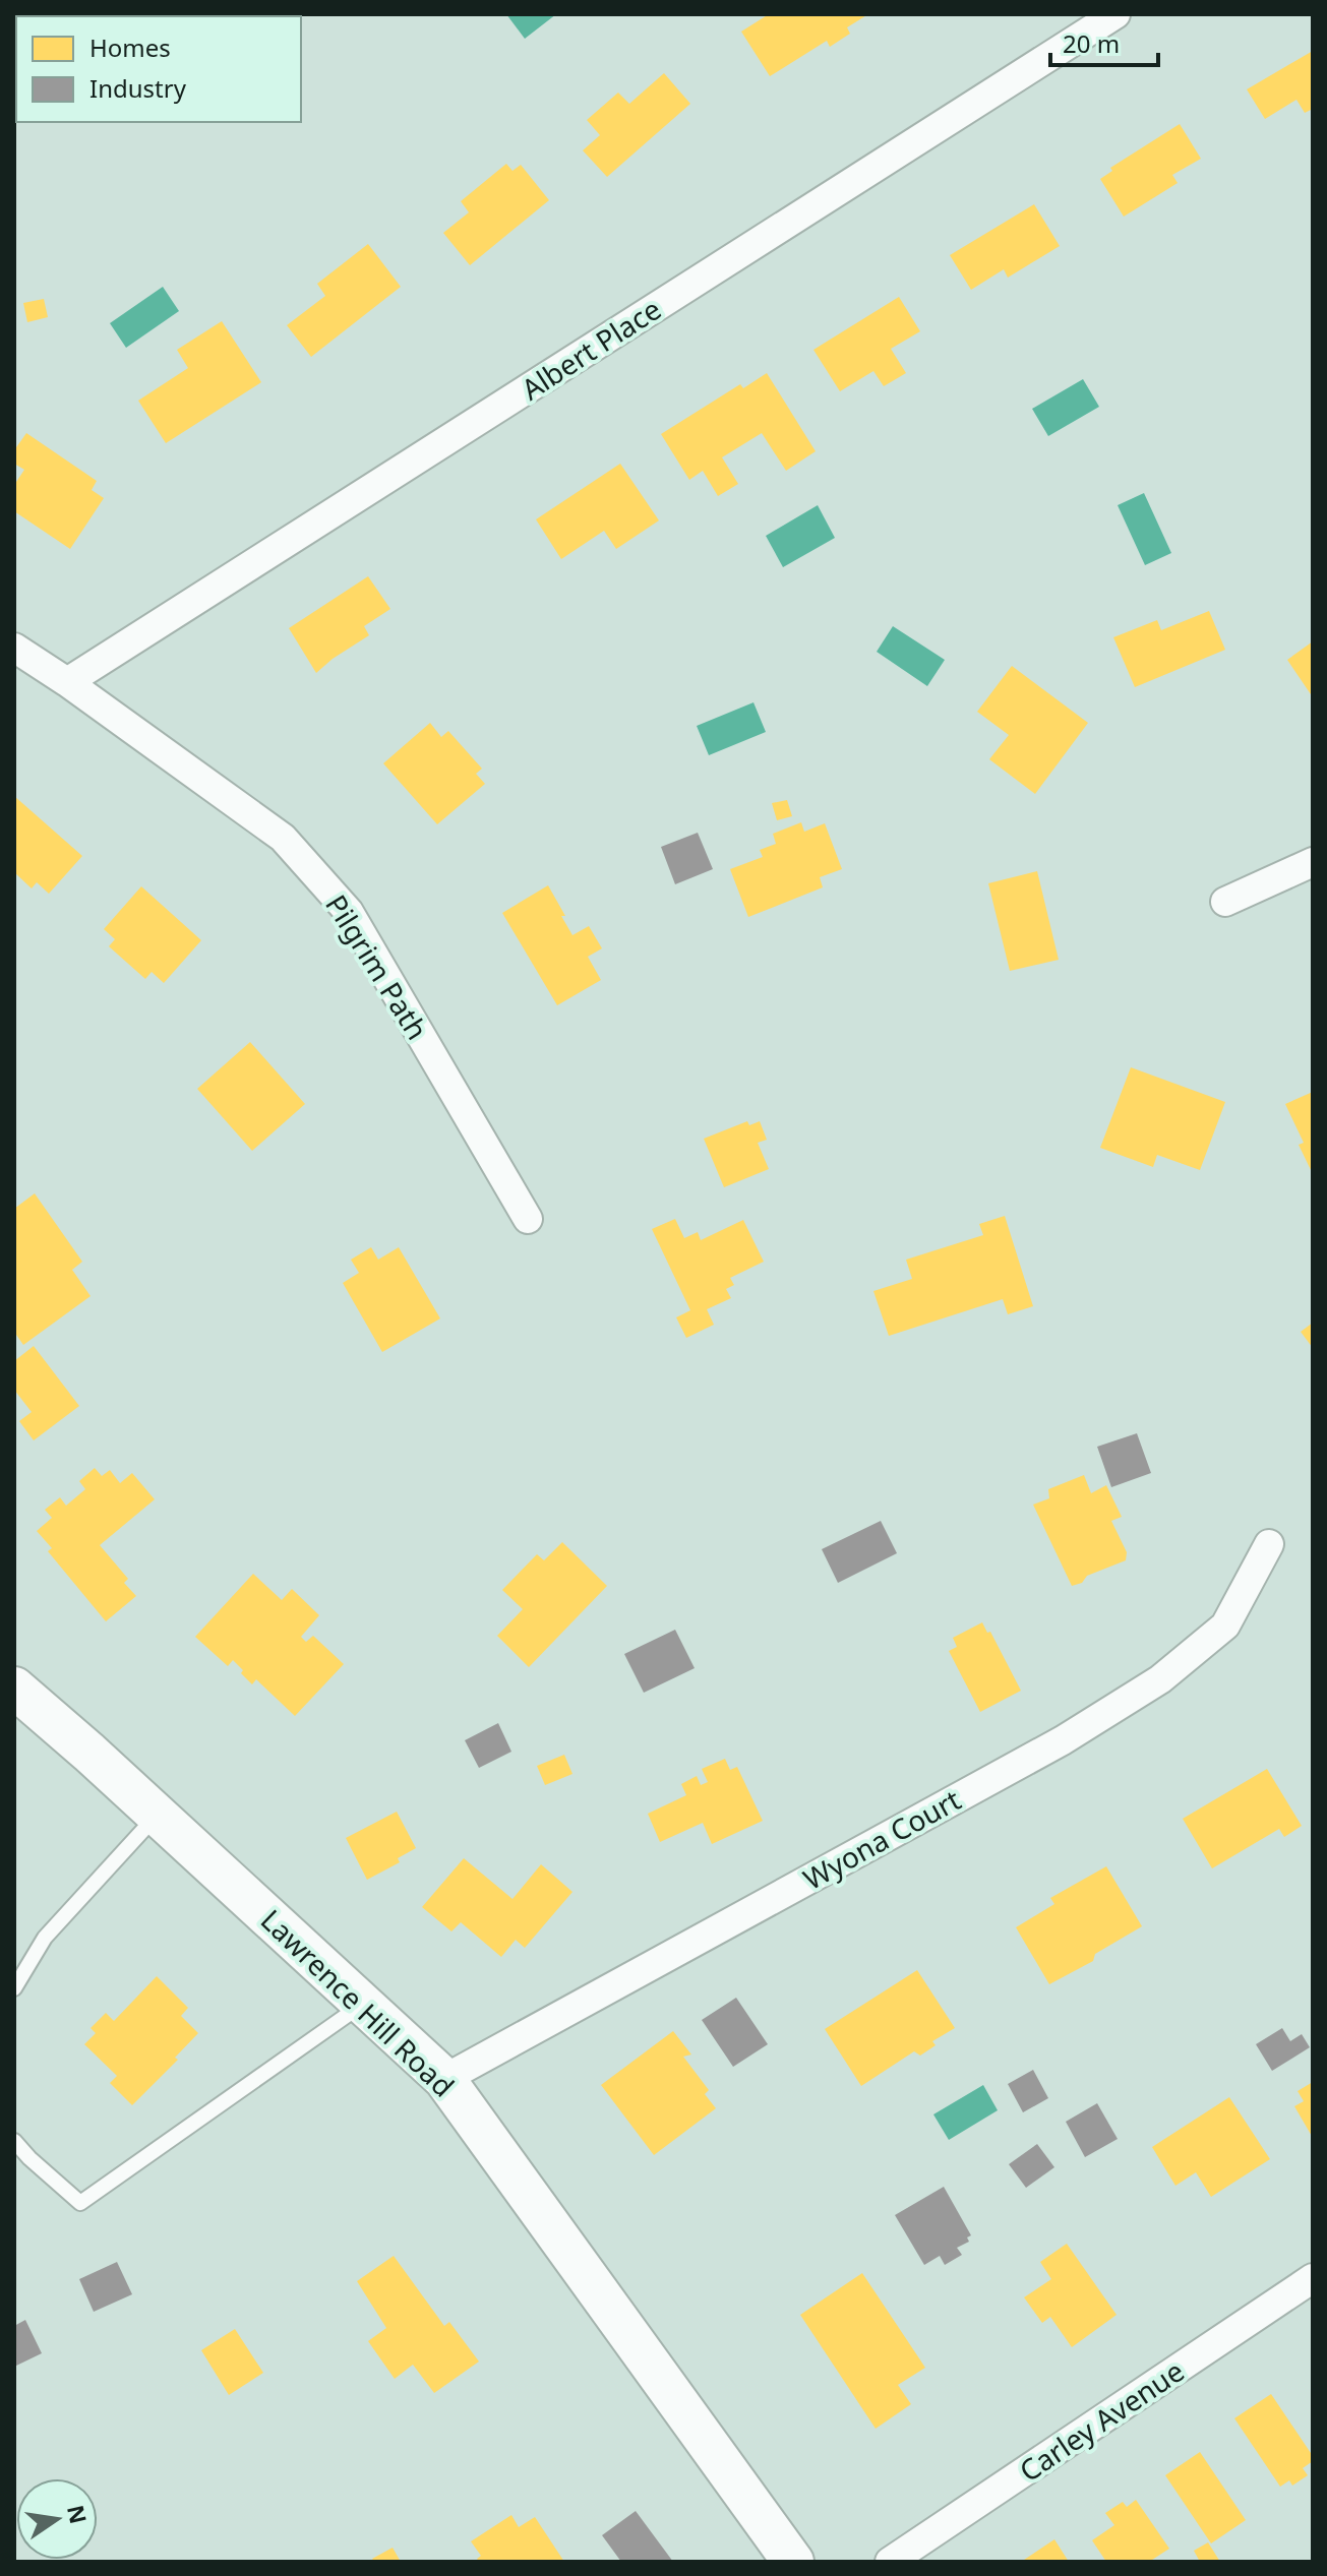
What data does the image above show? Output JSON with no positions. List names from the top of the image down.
{
  "streets": {
    "main road": ["Lawrence Hill Road"],
    "street": [
      "Albert Place",
      "Pilgrim Path",
      "Wyona Court",
      "Carley Avenue"
    ]
  },
  "crossings": [
    ["Albert Place", "Pilgrim Path"],
    ["Wyona Court", "Lawrence Hill Road"]
  ],
  "legend": ["Homes", "Industry"],
  "scale_bar": "20 m",
  "north": "right"
}
